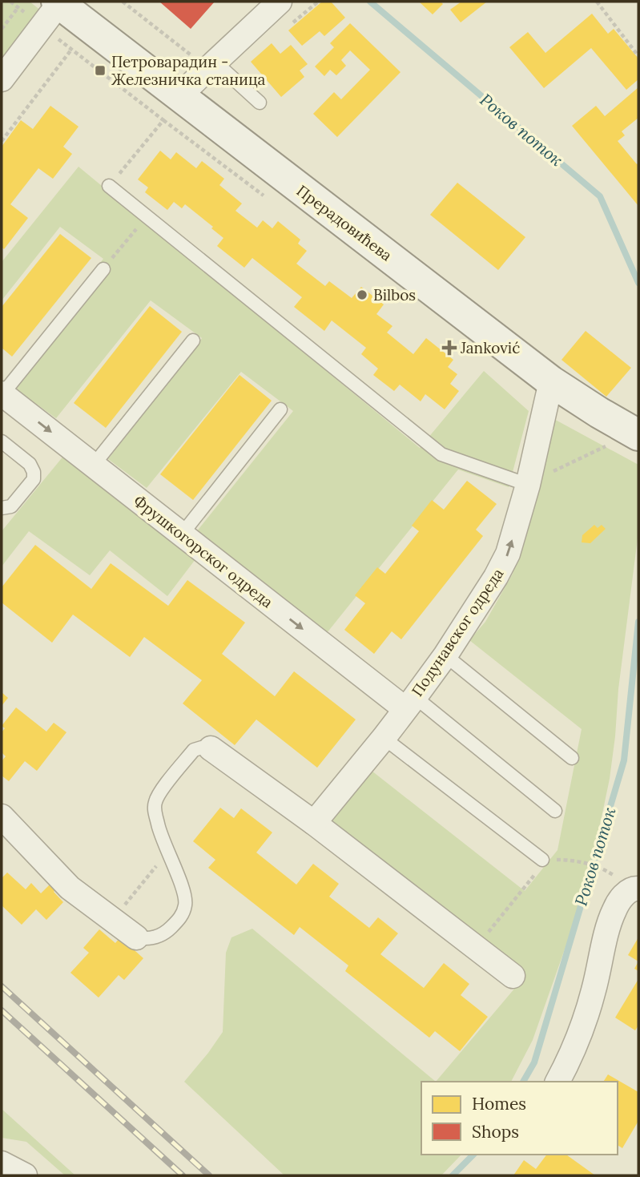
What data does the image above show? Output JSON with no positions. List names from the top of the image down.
{
  "streets": {
    "main road": ["Прерадовићева"],
    "street": ["Фрушкогорског одреда", "Подунавског одреда"]
  },
  "crossings": [
    ["Прерадовићева", "Подунавског одреда"],
    ["Фрушкогорског одреда", "Подунавског одреда"]
  ],
  "one_way": ["Подунавског одреда"],
  "water": ["Роков поток"],
  "places": {
    "transit": ["Петроварадин - Железничка станица"],
    "other": ["Bilbos"],
    "health": ["Janković"]
  },
  "legend": ["Homes", "Shops"]
}
